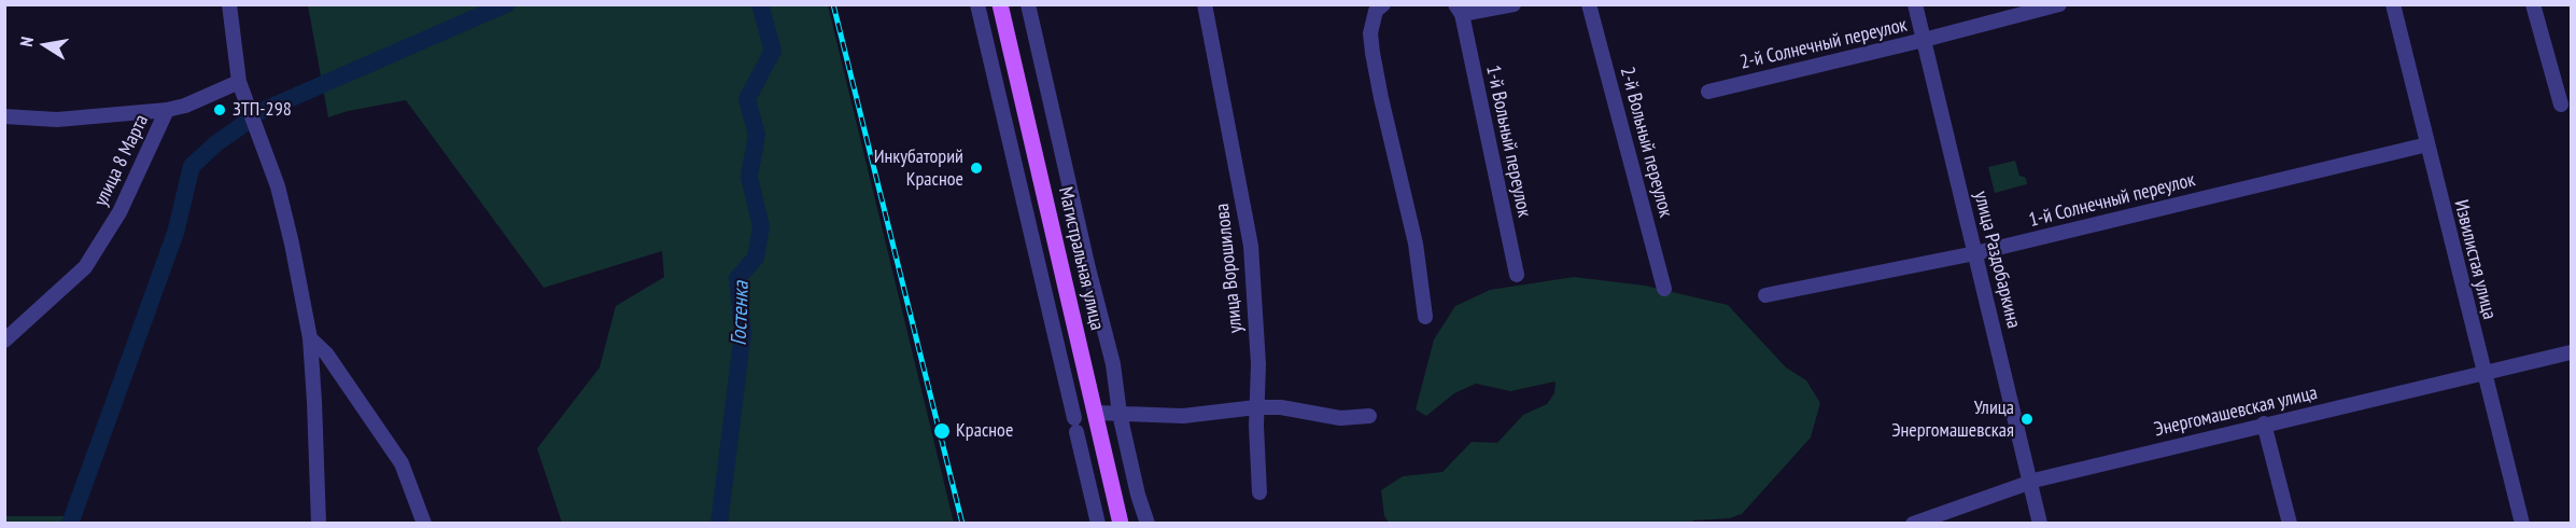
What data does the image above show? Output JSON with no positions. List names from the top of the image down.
{
  "streets": {
    "main road": ["Магистральная улица"],
    "street": [
      "2-й Солнечный переулок",
      "1-й Вольный переулок",
      "2-й Вольный переулок",
      "улица 8 Марта",
      "1-й Солнечный переулок",
      "улица Раздобаркина",
      "Извилистая улица",
      "улица Ворошилова",
      "Энергомашевская улица"
    ]
  },
  "crossings": [
    ["2-й Солнечный переулок", "улица Раздобаркина"],
    ["1-й Солнечный переулок", "улица Раздобаркина"],
    ["1-й Солнечный переулок", "Извилистая улица"],
    ["улица Раздобаркина", "Энергомашевская улица"],
    ["Извилистая улица", "Энергомашевская улица"]
  ],
  "water": ["Гостенка"],
  "places": [
    "ЗТП-298",
    "Инкубаторий Красное",
    "Улица Энергомашевская",
    "Красное"
  ],
  "north": "left"
}
